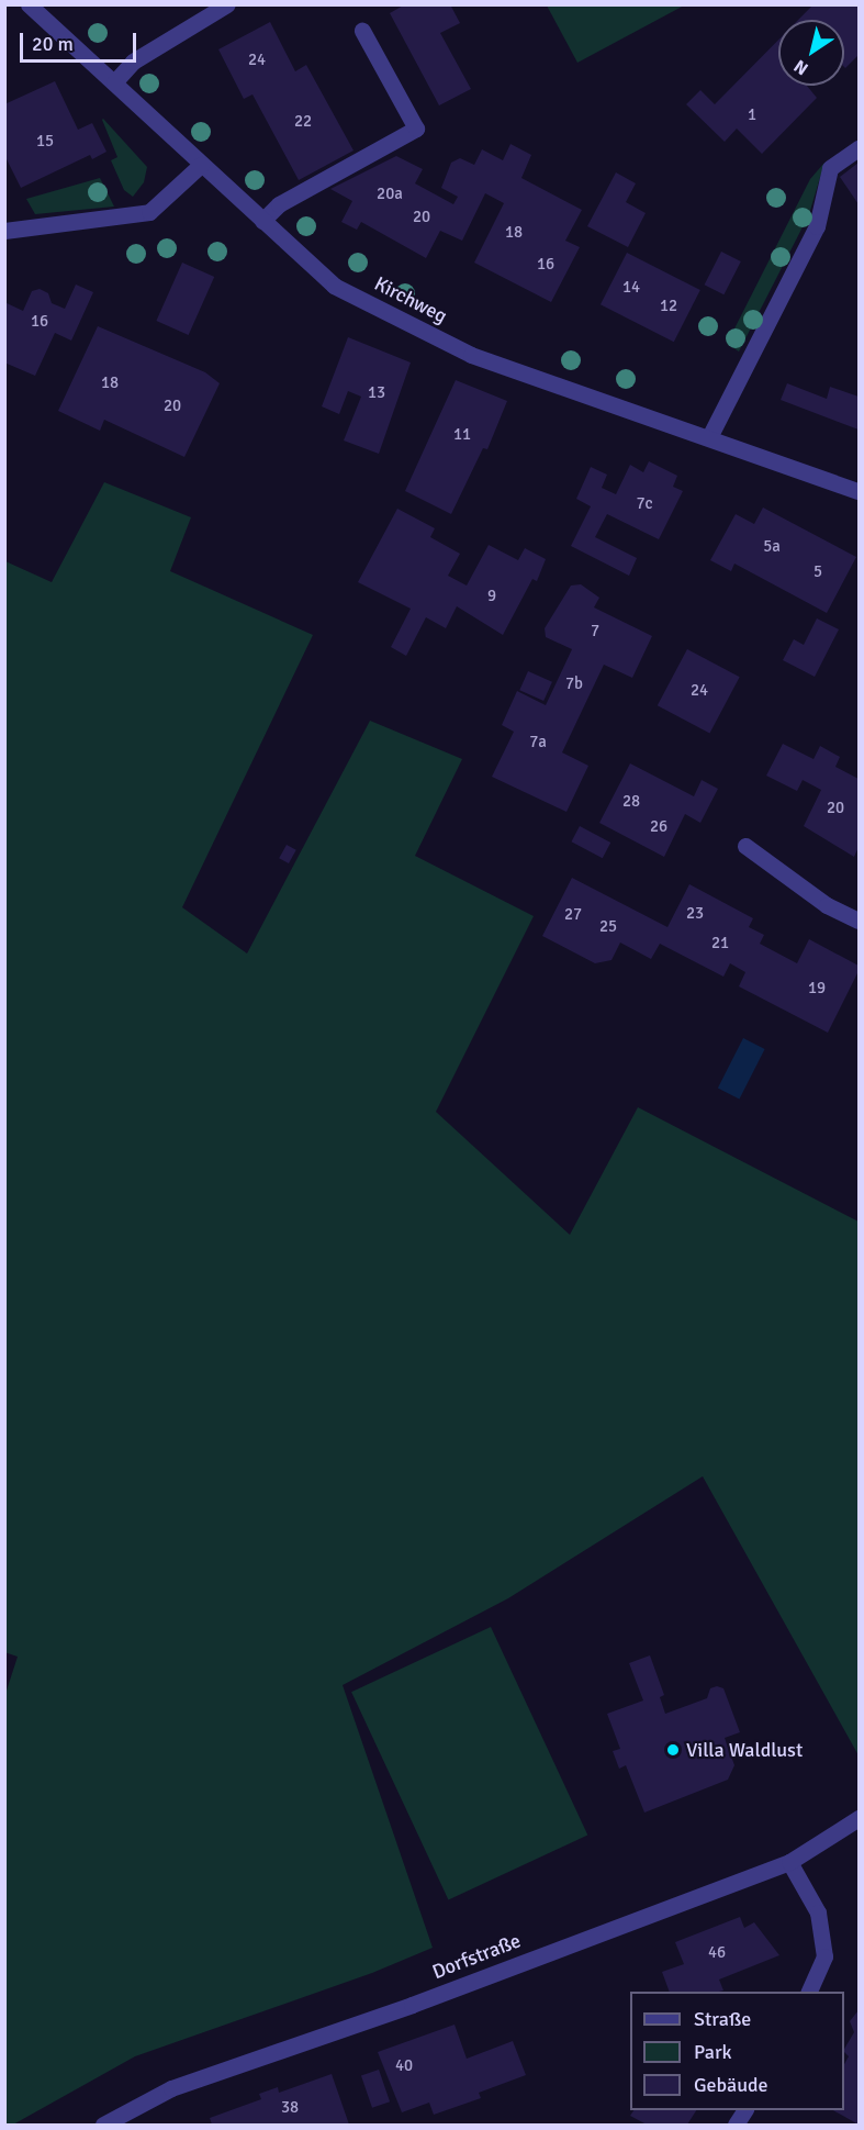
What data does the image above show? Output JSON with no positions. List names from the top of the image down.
{
  "streets": {
    "street": ["Kirchweg", "Dorfstraße"]
  },
  "places": ["Villa Waldlust"],
  "house_numbers": [
    "24",
    "1",
    "22",
    "15",
    "20a",
    "20",
    "18",
    "16",
    "14",
    "12",
    "16",
    "18",
    "13",
    "20",
    "11",
    "7c",
    "5a",
    "5",
    "9",
    "7",
    "7b",
    "24",
    "7a",
    "28",
    "20",
    "26",
    "23",
    "27",
    "25",
    "21",
    "19",
    "46",
    "40",
    "38"
  ],
  "legend": ["Straße", "Park", "Gebäude"],
  "scale_bar": "20 m",
  "north": "bottom left"
}
